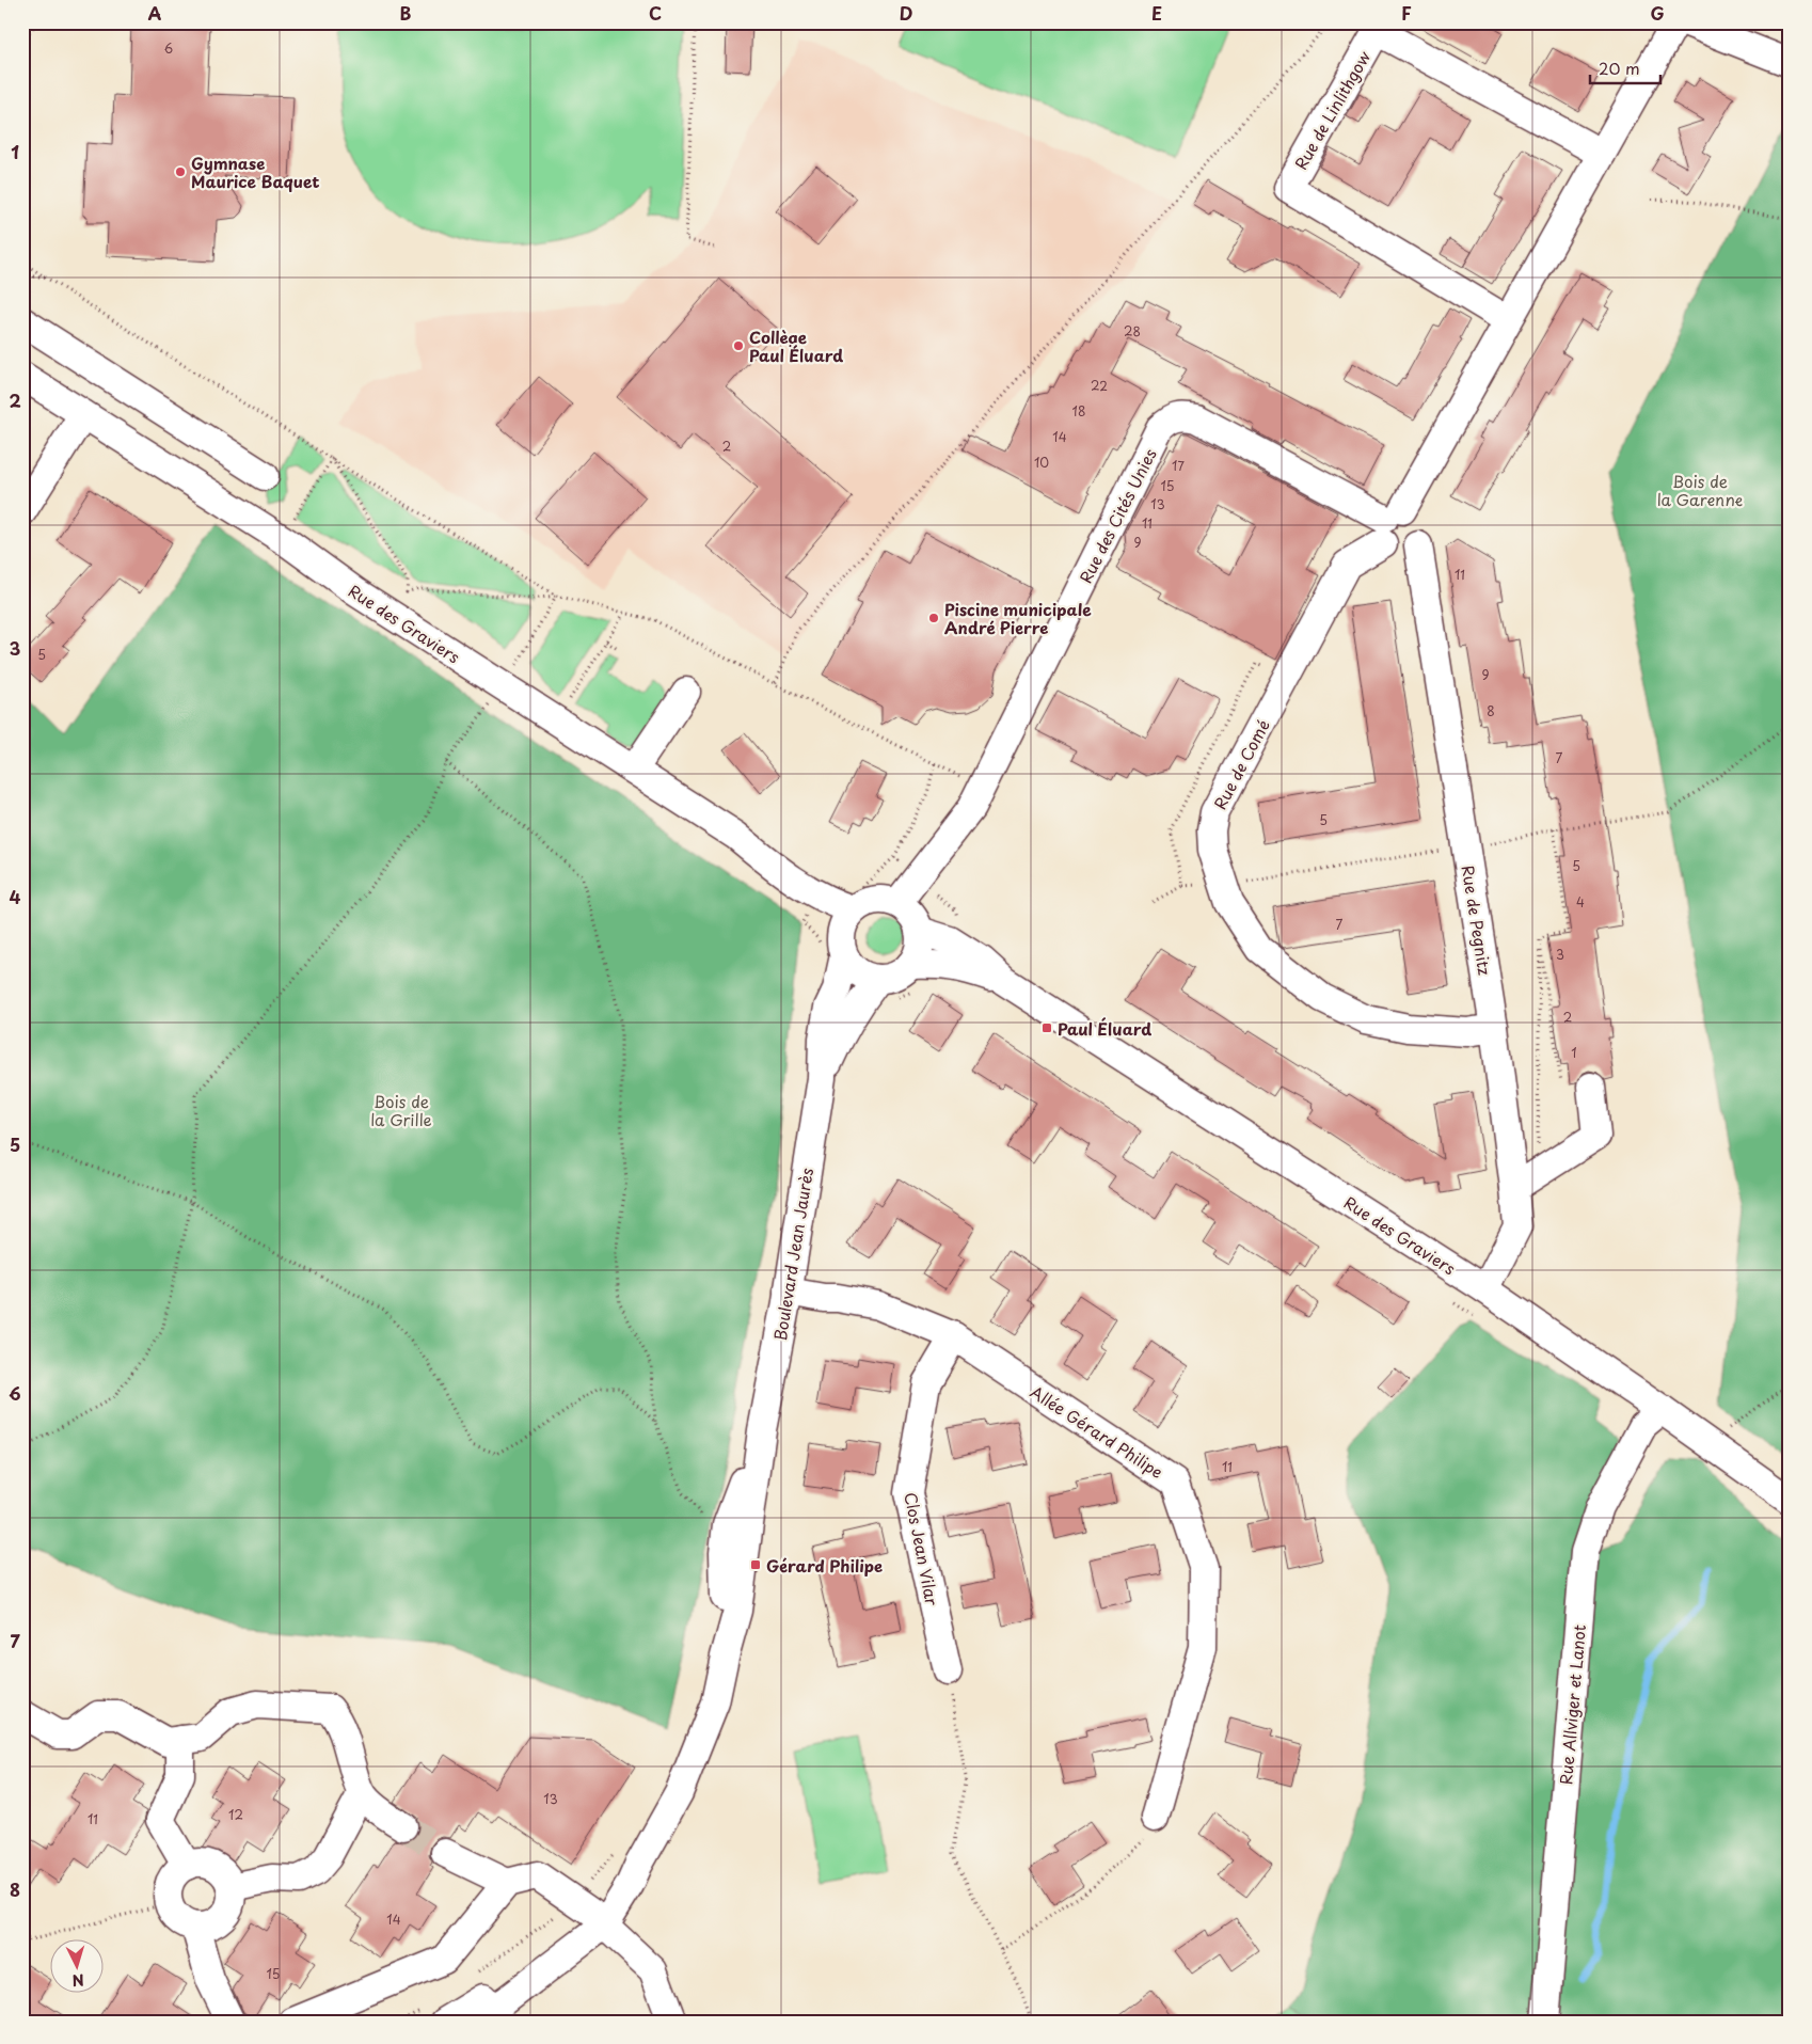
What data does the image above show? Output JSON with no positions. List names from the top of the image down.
{
  "streets": {
    "street": [
      "Rue de Linlithgow",
      "Rue des Cités Unies",
      "Rue des Graviers",
      "Rue de Comé",
      "Rue de Pegnitz",
      "Boulevard Jean Jaurès",
      "Allée Gérard Philipe",
      "Clos Jean Vilar",
      "Rue Allviger et Lanot"
    ]
  },
  "crossings": [
    ["Rue des Cités Unies", "Rue des Graviers"],
    ["Rue des Cités Unies", "Rue de Comé"],
    ["Rue des Cités Unies", "Rue de Pegnitz"],
    ["Rue des Cités Unies", "Boulevard Jean Jaurès"],
    ["Rue des Graviers", "Rue de Pegnitz"],
    ["Rue des Graviers", "Boulevard Jean Jaurès"],
    ["Rue des Graviers", "Rue Allviger et Lanot"],
    ["Rue de Comé", "Rue de Pegnitz"],
    ["Boulevard Jean Jaurès", "Allée Gérard Philipe"],
    ["Allée Gérard Philipe", "Clos Jean Vilar"]
  ],
  "parks": ["Bois de la Garenne", "Bois de la Grille"],
  "places": {
    "other": ["Gymnase Maurice Baquet", "Collège Paul Éluard", "Piscine municipale André Pierre"],
    "transit": ["Paul Éluard", "Gérard Philipe"]
  },
  "house_numbers": [
    "6",
    "28",
    "22",
    "18",
    "14",
    "2",
    "10",
    "17",
    "15",
    "13",
    "11",
    "9",
    "11",
    "5",
    "9",
    "8",
    "7",
    "5",
    "5",
    "4",
    "7",
    "3",
    "2",
    "1",
    "11",
    "13",
    "12",
    "11",
    "14",
    "15"
  ],
  "scale_bar": "20 m",
  "north": "bottom",
  "grid": {
    "columns": [
      "A",
      "B",
      "C",
      "D",
      "E",
      "F",
      "G"
    ],
    "rows": [
      "1",
      "2",
      "3",
      "4",
      "5",
      "6",
      "7",
      "8"
    ]
  }
}
